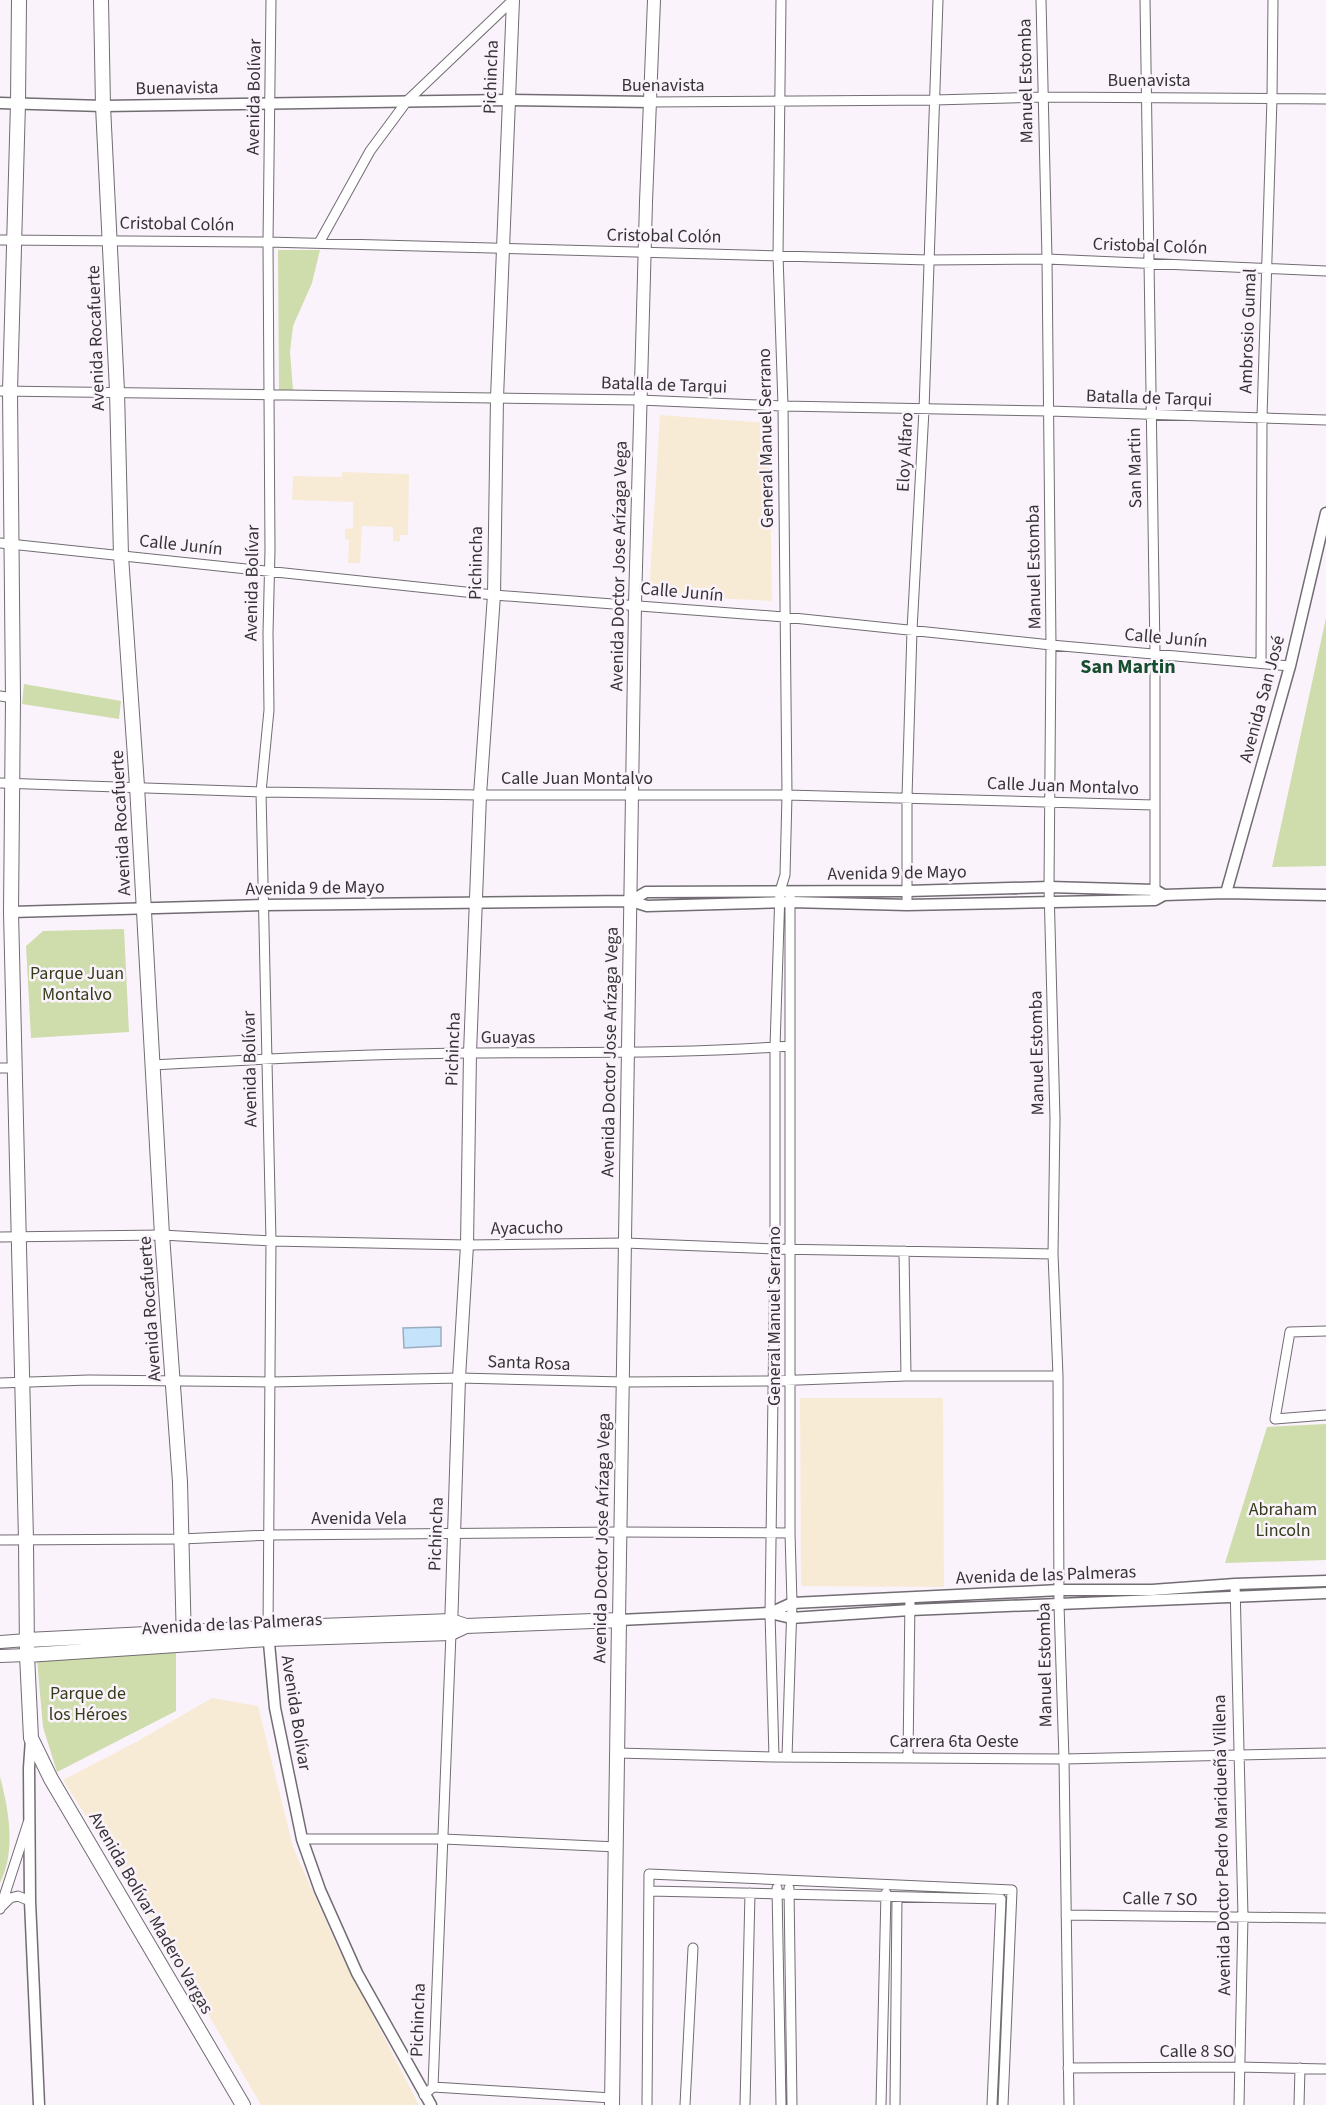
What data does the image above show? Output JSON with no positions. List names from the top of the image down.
{
  "streets": {
    "main road": [
      "Pichincha",
      "Avenida Rocafuerte",
      "Avenida Doctor Jose Arízaga Vega",
      "Avenida de las Palmeras",
      "Avenida Bolívar Madero Vargas"
    ],
    "street": [
      "Buenavista",
      "Manuel Estomba",
      "Avenida Bolívar",
      "Cristobal Colón",
      "Ambrosio Gumal",
      "Batalla de Tarqui",
      "General Manuel Serrano",
      "Eloy Alfaro",
      "San Martin",
      "Calle Junín",
      "Avenida San José",
      "Calle Juan Montalvo",
      "Avenida 9 de Mayo",
      "Guayas",
      "Ayacucho",
      "Santa Rosa",
      "Avenida Vela",
      "Carrera 6ta Oeste",
      "Avenida Doctor Pedro Maridueña Villena",
      "Calle 7 SO",
      "Calle 8 SO"
    ]
  },
  "crossings": [
    ["Pichincha", "Buenavista"],
    ["Pichincha", "Cristobal Colón"],
    ["Pichincha", "Batalla de Tarqui"],
    ["Pichincha", "Calle Junín"],
    ["Pichincha", "Calle Juan Montalvo"],
    ["Pichincha", "Avenida 9 de Mayo"],
    ["Pichincha", "Guayas"],
    ["Pichincha", "Ayacucho"],
    ["Pichincha", "Santa Rosa"],
    ["Pichincha", "Avenida Vela"],
    ["Pichincha", "Avenida de las Palmeras"],
    ["Buenavista", "Manuel Estomba"],
    ["Buenavista", "Avenida Bolívar"],
    ["Buenavista", "Ambrosio Gumal"],
    ["Buenavista", "Avenida Rocafuerte"],
    ["Buenavista", "General Manuel Serrano"],
    ["Buenavista", "Eloy Alfaro"],
    ["Buenavista", "San Martin"],
    ["Buenavista", "Avenida Doctor Jose Arízaga Vega"],
    ["Manuel Estomba", "Cristobal Colón"],
    ["Manuel Estomba", "Batalla de Tarqui"],
    ["Manuel Estomba", "Calle Junín"],
    ["Manuel Estomba", "Calle Juan Montalvo"],
    ["Manuel Estomba", "Avenida 9 de Mayo"],
    ["Manuel Estomba", "Ayacucho"],
    ["Manuel Estomba", "Santa Rosa"],
    ["Manuel Estomba", "Avenida de las Palmeras"],
    ["Manuel Estomba", "Carrera 6ta Oeste"],
    ["Manuel Estomba", "Calle 7 SO"],
    ["Manuel Estomba", "Calle 8 SO"],
    ["Avenida Bolívar", "Cristobal Colón"],
    ["Avenida Bolívar", "Batalla de Tarqui"],
    ["Avenida Bolívar", "Calle Junín"],
    ["Avenida Bolívar", "Calle Juan Montalvo"],
    ["Avenida Bolívar", "Avenida 9 de Mayo"],
    ["Avenida Bolívar", "Guayas"],
    ["Avenida Bolívar", "Ayacucho"],
    ["Avenida Bolívar", "Santa Rosa"],
    ["Avenida Bolívar", "Avenida Vela"],
    ["Avenida Bolívar", "Avenida de las Palmeras"],
    ["Cristobal Colón", "Ambrosio Gumal"],
    ["Cristobal Colón", "Avenida Rocafuerte"],
    ["Cristobal Colón", "General Manuel Serrano"],
    ["Cristobal Colón", "Eloy Alfaro"],
    ["Cristobal Colón", "San Martin"],
    ["Cristobal Colón", "Avenida Doctor Jose Arízaga Vega"],
    ["Ambrosio Gumal", "Batalla de Tarqui"],
    ["Ambrosio Gumal", "Calle Junín"],
    ["Avenida Rocafuerte", "Batalla de Tarqui"],
    ["Avenida Rocafuerte", "Calle Junín"],
    ["Avenida Rocafuerte", "Calle Juan Montalvo"],
    ["Avenida Rocafuerte", "Avenida 9 de Mayo"],
    ["Avenida Rocafuerte", "Guayas"],
    ["Avenida Rocafuerte", "Ayacucho"],
    ["Avenida Rocafuerte", "Santa Rosa"],
    ["Avenida Rocafuerte", "Avenida Vela"],
    ["Avenida Rocafuerte", "Avenida de las Palmeras"],
    ["Batalla de Tarqui", "General Manuel Serrano"],
    ["Batalla de Tarqui", "Eloy Alfaro"],
    ["Batalla de Tarqui", "San Martin"],
    ["Batalla de Tarqui", "Avenida Doctor Jose Arízaga Vega"],
    ["General Manuel Serrano", "Calle Junín"],
    ["General Manuel Serrano", "Calle Juan Montalvo"],
    ["General Manuel Serrano", "Avenida 9 de Mayo"],
    ["General Manuel Serrano", "Guayas"],
    ["General Manuel Serrano", "Ayacucho"],
    ["General Manuel Serrano", "Santa Rosa"],
    ["General Manuel Serrano", "Avenida Vela"],
    ["General Manuel Serrano", "Avenida de las Palmeras"],
    ["General Manuel Serrano", "Carrera 6ta Oeste"],
    ["Eloy Alfaro", "Calle Junín"],
    ["Eloy Alfaro", "Calle Juan Montalvo"],
    ["Eloy Alfaro", "Avenida 9 de Mayo"],
    ["San Martin", "Calle Junín"],
    ["San Martin", "Calle Juan Montalvo"],
    ["San Martin", "Avenida 9 de Mayo"],
    ["Calle Junín", "Avenida Doctor Jose Arízaga Vega"],
    ["Calle Junín", "Avenida San José"],
    ["Avenida Doctor Jose Arízaga Vega", "Calle Juan Montalvo"],
    ["Avenida Doctor Jose Arízaga Vega", "Avenida 9 de Mayo"],
    ["Avenida Doctor Jose Arízaga Vega", "Guayas"],
    ["Avenida Doctor Jose Arízaga Vega", "Ayacucho"],
    ["Avenida Doctor Jose Arízaga Vega", "Santa Rosa"],
    ["Avenida Doctor Jose Arízaga Vega", "Avenida Vela"],
    ["Avenida Doctor Jose Arízaga Vega", "Avenida de las Palmeras"],
    ["Avenida Doctor Jose Arízaga Vega", "Carrera 6ta Oeste"],
    ["Avenida San José", "Avenida 9 de Mayo"],
    ["Avenida de las Palmeras", "Avenida Doctor Pedro Maridueña Villena"],
    ["Carrera 6ta Oeste", "Avenida Doctor Pedro Maridueña Villena"],
    ["Avenida Doctor Pedro Maridueña Villena", "Calle 7 SO"],
    ["Avenida Doctor Pedro Maridueña Villena", "Calle 8 SO"]
  ],
  "districts": ["San Martin"],
  "parks": ["Parque Juan Montalvo", "Abraham Lincoln", "Parque de los Héroes"]
}
